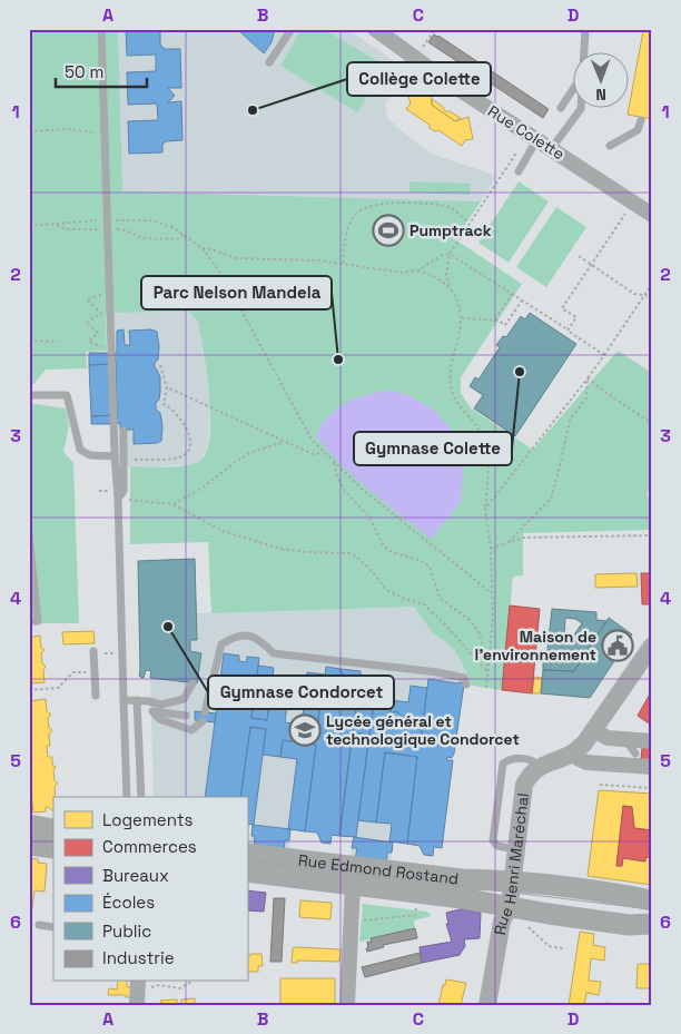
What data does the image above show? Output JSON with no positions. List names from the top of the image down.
{
  "streets": {
    "main road": ["Rue Edmond Rostand"],
    "street": ["Rue Colette", "Rue Henri Maréchal"]
  },
  "crossings": [
    ["Rue Henri Maréchal", "Rue Edmond Rostand"]
  ],
  "places": {
    "other": [
      "Collège Colette",
      "Parc Nelson Mandela",
      "Gymnase Colette",
      "Gymnase Condorcet"
    ],
    "sports": ["Pumptrack"],
    "public building": ["Maison de l'environnement"],
    "school or university": ["Lycée général et technologique Condorcet"]
  },
  "legend": [
    "Logements",
    "Commerces",
    "Bureaux",
    "Écoles",
    "Public",
    "Industrie"
  ],
  "scale_bar": "50 m",
  "north": "bottom",
  "grid": {
    "columns": [
      "A",
      "B",
      "C",
      "D"
    ],
    "rows": [
      "1",
      "2",
      "3",
      "4",
      "5",
      "6"
    ]
  }
}
